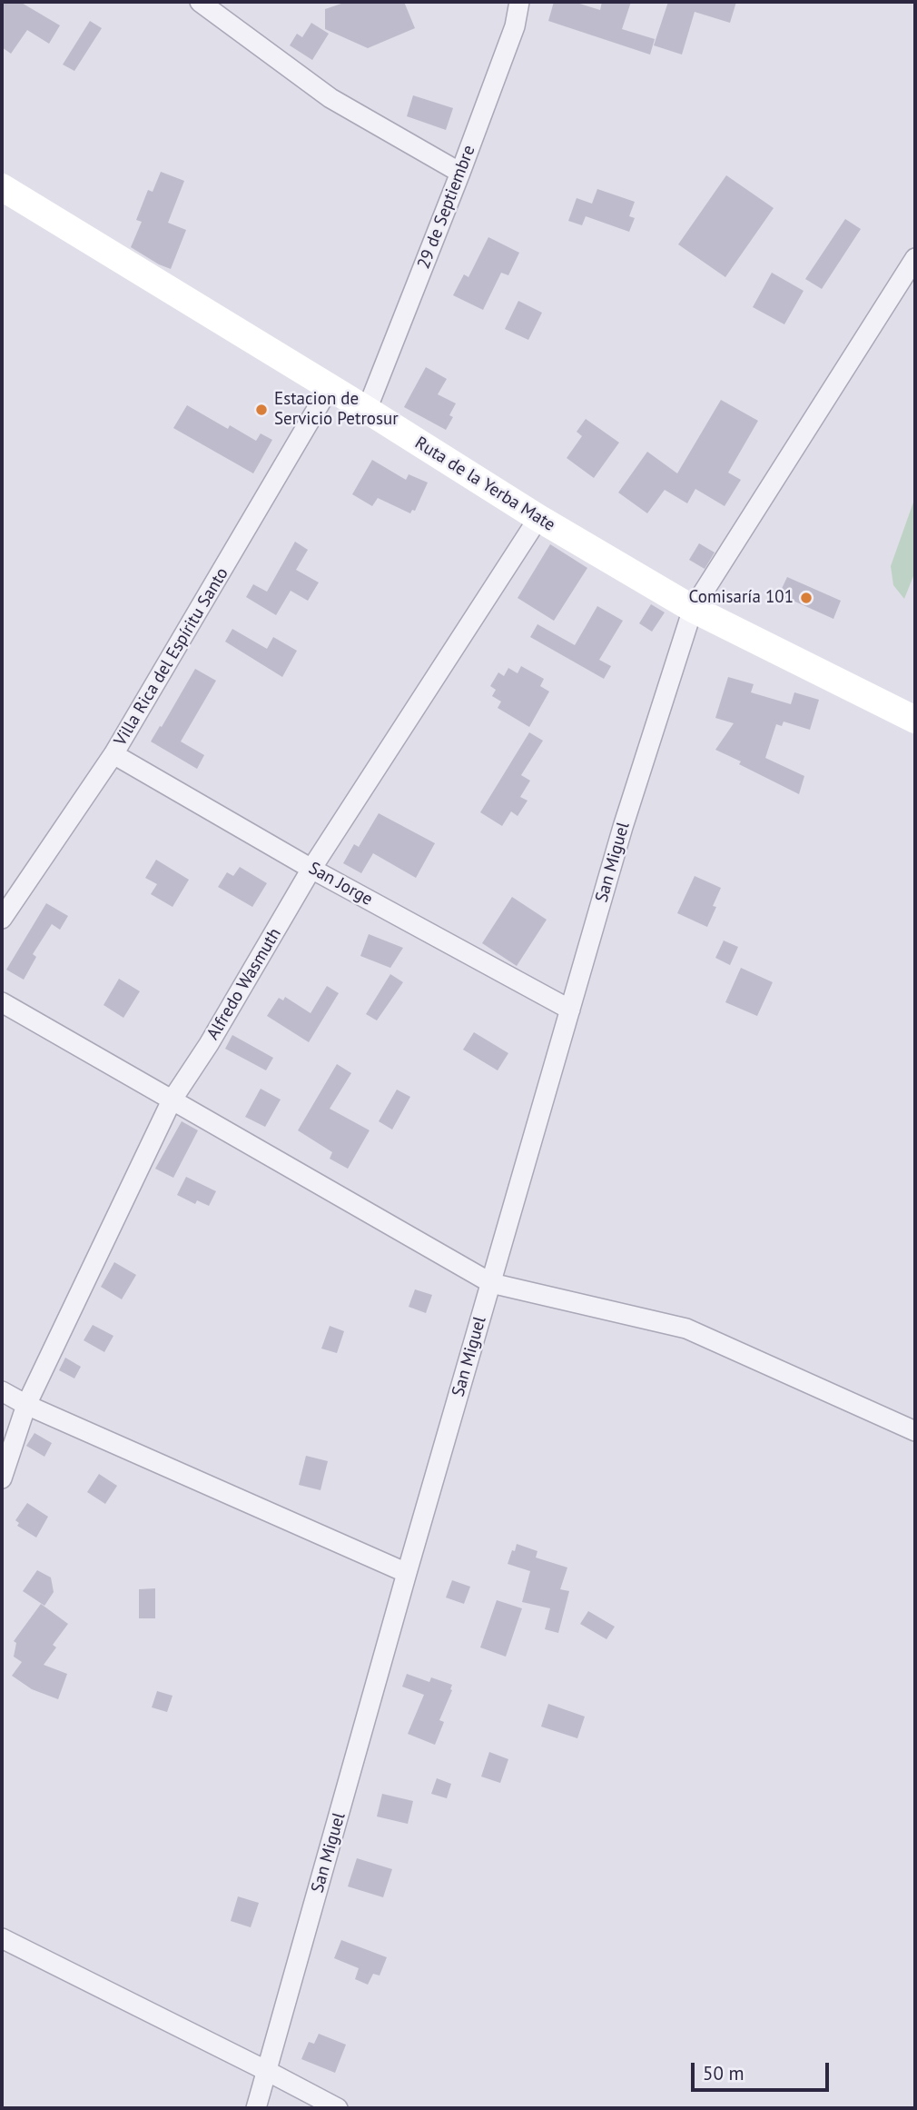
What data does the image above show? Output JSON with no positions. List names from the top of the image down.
{
  "streets": {
    "main road": ["Ruta de la Yerba Mate"],
    "street": [
      "29 de Septiembre",
      "Villa Rica del Espíritu Santo",
      "San Miguel",
      "San Jorge",
      "Alfredo Wasmuth"
    ]
  },
  "crossings": [
    ["29 de Septiembre", "Ruta de la Yerba Mate"],
    ["Ruta de la Yerba Mate", "Villa Rica del Espíritu Santo"],
    ["Ruta de la Yerba Mate", "San Miguel"],
    ["Ruta de la Yerba Mate", "Alfredo Wasmuth"],
    ["Villa Rica del Espíritu Santo", "San Jorge"],
    ["San Miguel", "San Jorge"],
    ["San Jorge", "Alfredo Wasmuth"]
  ],
  "places": ["Estacion de Servicio Petrosur", "Comisaría 101"],
  "scale_bar": "50 m"
}
